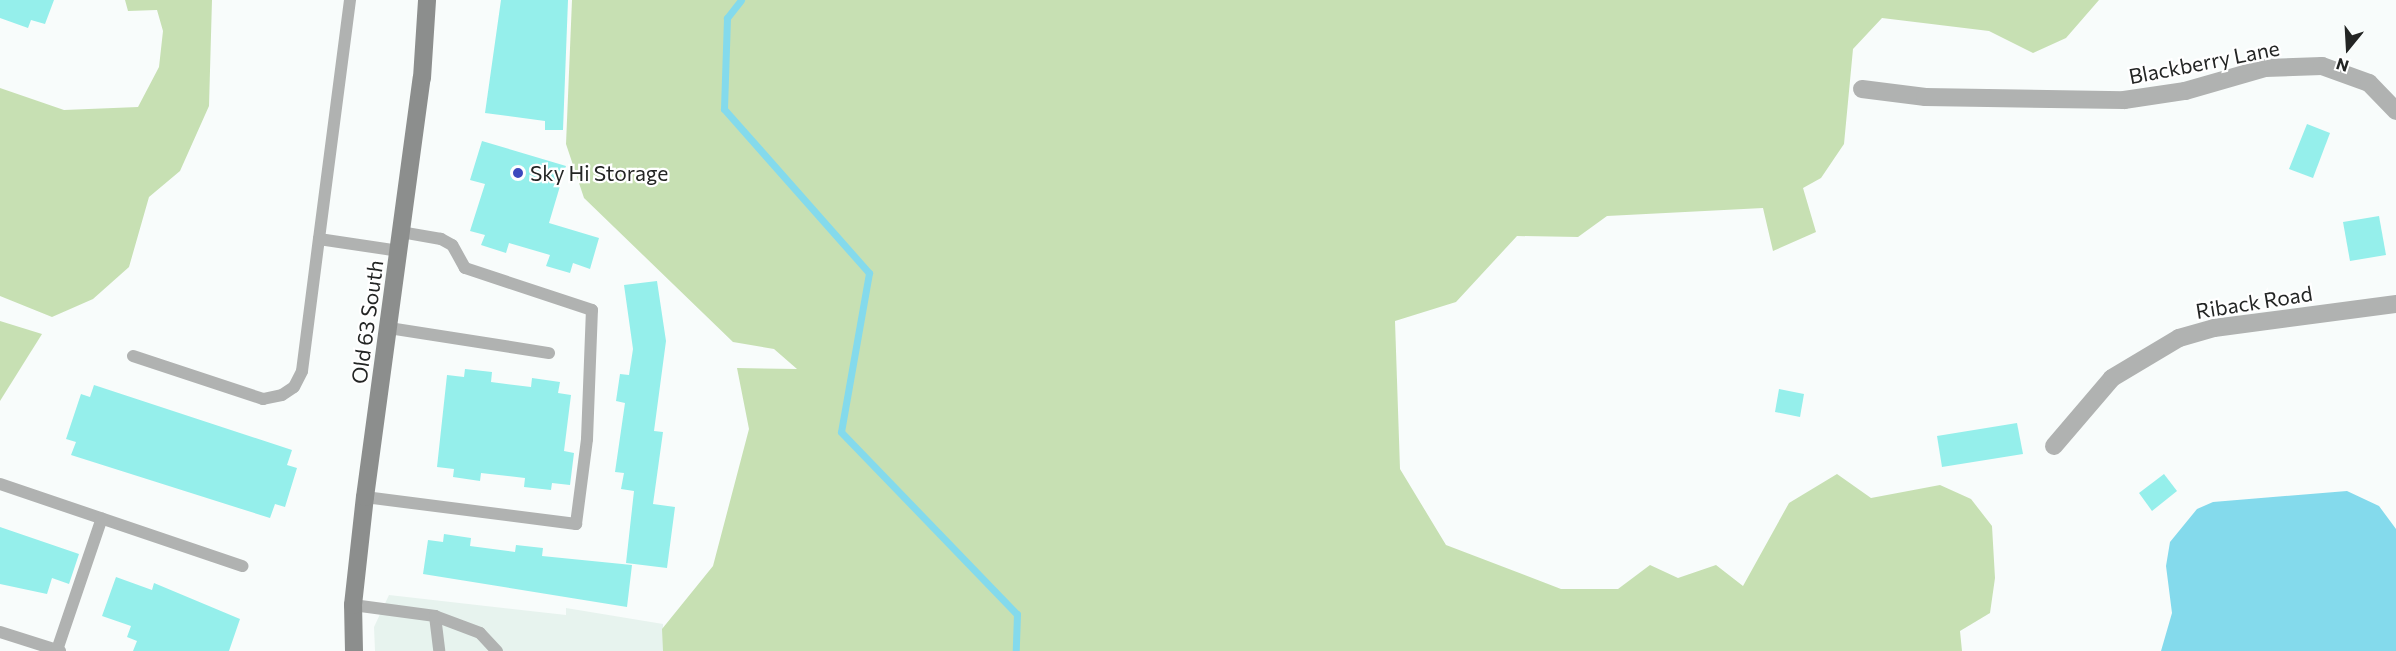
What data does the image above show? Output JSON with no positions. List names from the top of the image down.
{
  "streets": {
    "main road": ["Old 63 South"],
    "street": ["Blackberry Lane", "Riback Road"]
  },
  "places": ["Sky Hi Storage"],
  "north": "bottom"
}
